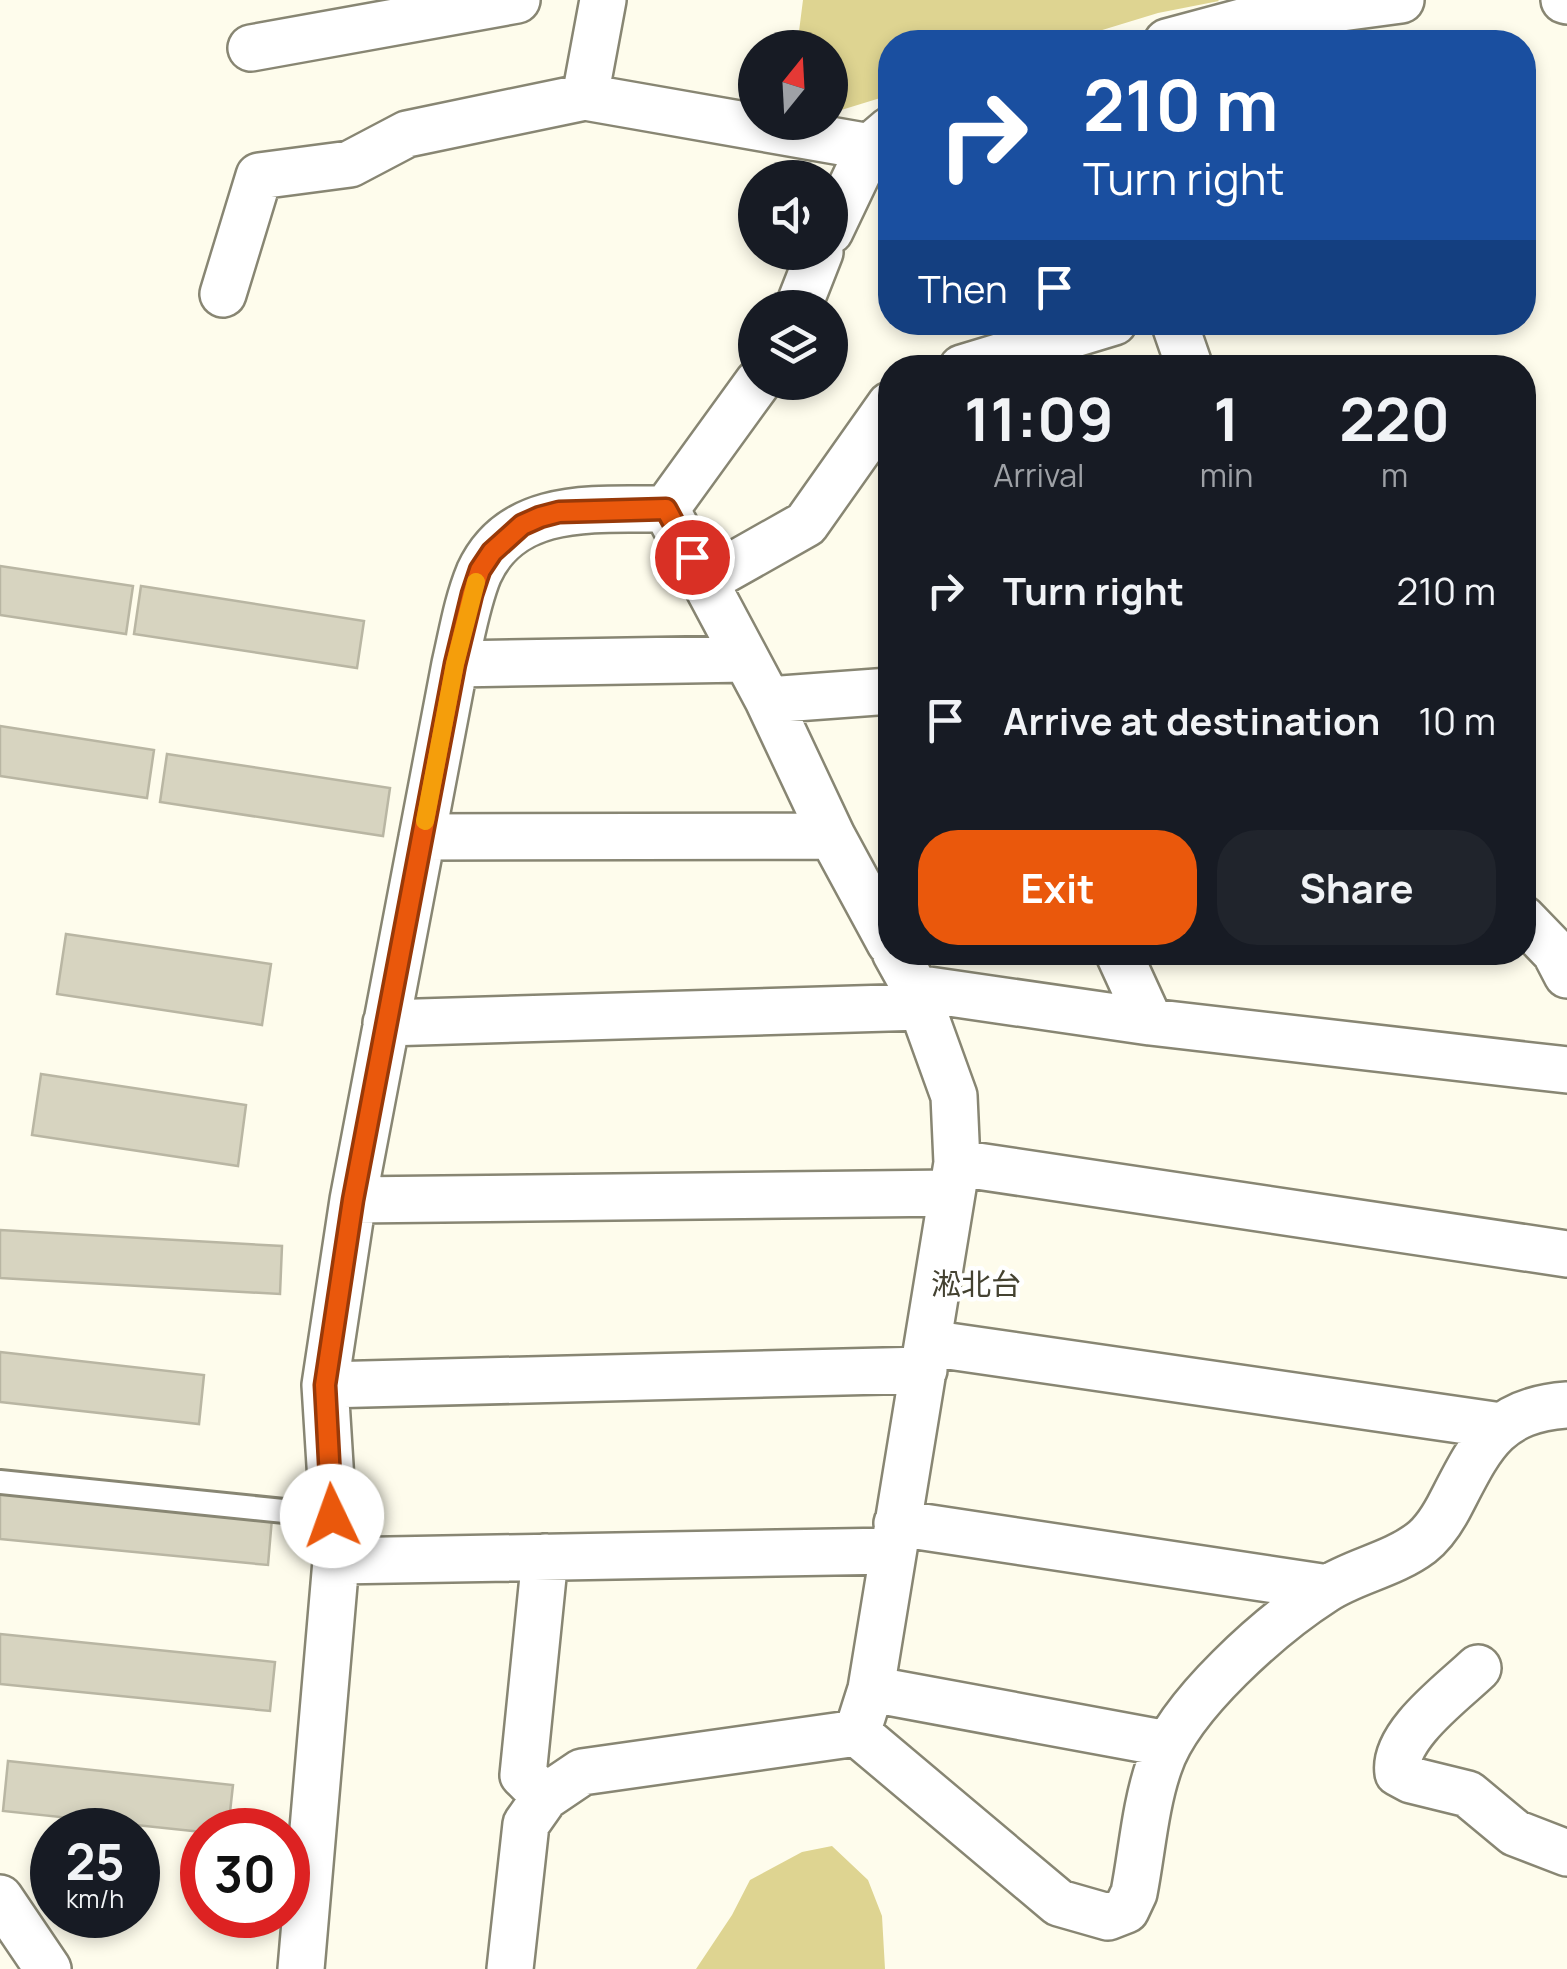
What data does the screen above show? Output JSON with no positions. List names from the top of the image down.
{
  "districts": ["淞北台"],
  "north": "top",
  "page": {
    "turn": ["210 m", "Turn right"],
    "then": "Then",
    "eta": [
      "11:09",
      "Arrival",
      "1",
      "min",
      "220",
      "m"
    ],
    "list": [
      {
        "name": "Turn right",
        "value": "210 m"
      },
      {
        "name": "Arrive at destination",
        "value": "10 m"
      }
    ],
    "buttons": ["Exit", "Share"],
    "speed": "25 km/h",
    "limit": "30"
  }
}
